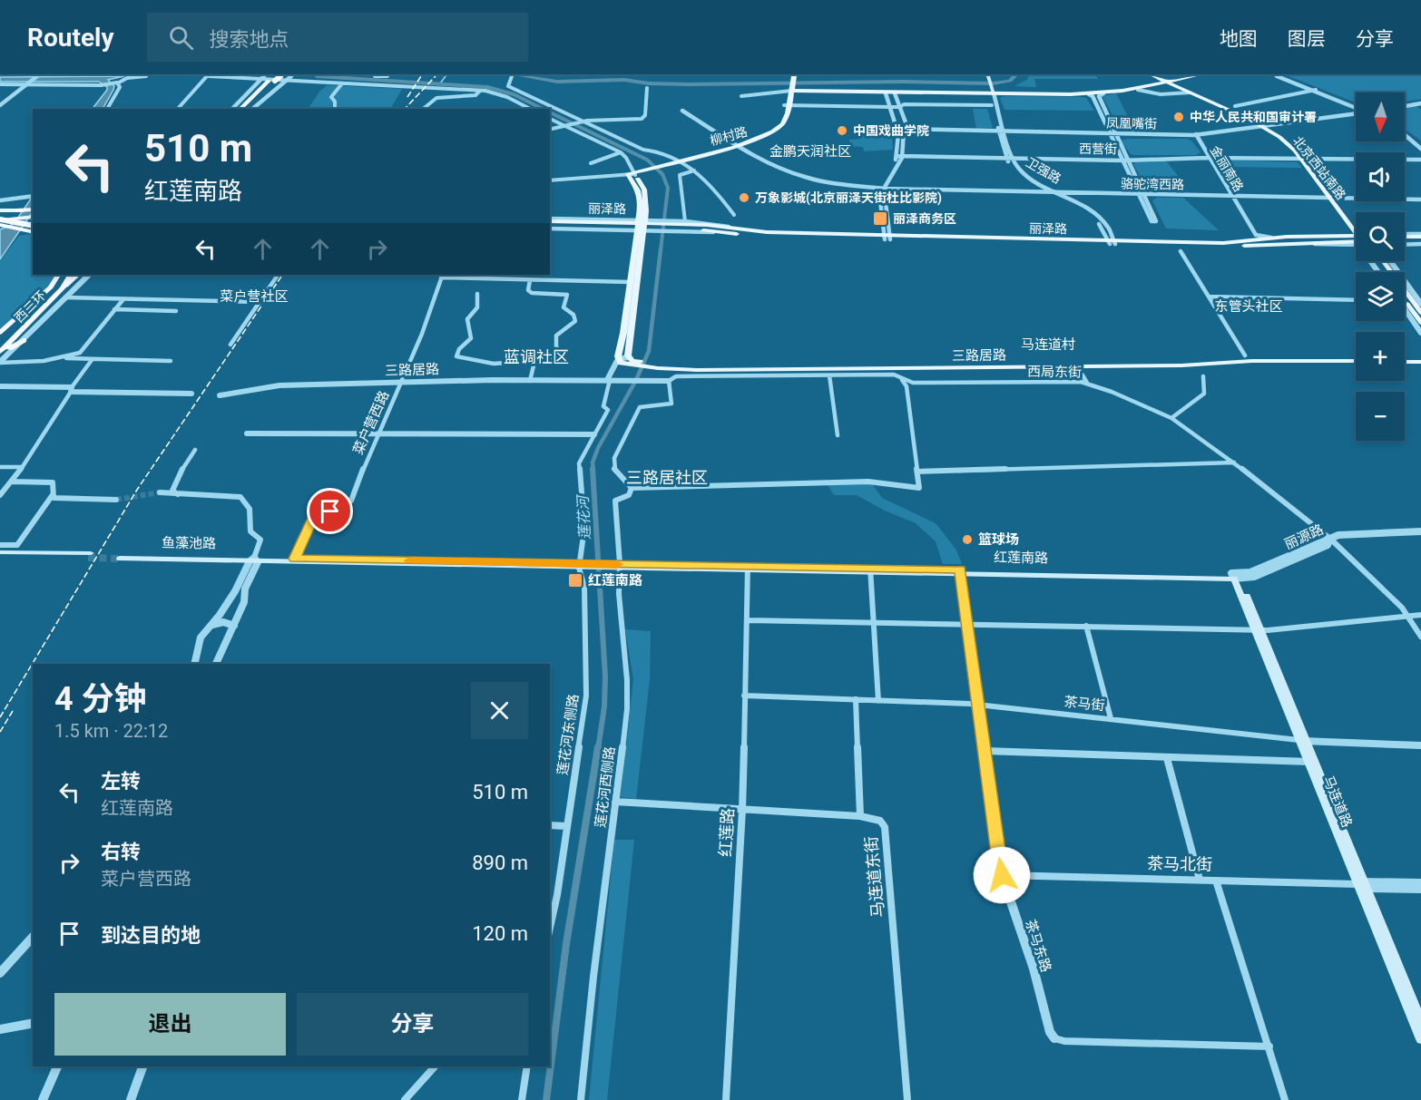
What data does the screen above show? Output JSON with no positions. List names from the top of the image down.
{
  "streets": {
    "highway": ["西二环"],
    "main road": [
      "柳村路",
      "北京西站南路",
      "丽泽路",
      "三路居路",
      "鱼藻池路",
      "红莲南路",
      "马连道路"
    ],
    "street": [
      "凤凰嘴街",
      "西营街",
      "金丽南路",
      "卫强路",
      "骆驼湾西路",
      "西局东街",
      "菜户营西路",
      "丽源路",
      "茶马街",
      "莲花河东侧路",
      "莲花河西侧路",
      "红莲路",
      "茶马北街",
      "马连道东街",
      "茶马东路"
    ]
  },
  "crossings": [
    ["凤凰嘴街", "北京西站南路"],
    ["凤凰嘴街", "金丽南路"],
    ["凤凰嘴街", "卫强路"],
    ["柳村路", "骆驼湾西路"],
    ["西营街", "北京西站南路"],
    ["西营街", "金丽南路"],
    ["西营街", "卫强路"],
    ["北京西站南路", "骆驼湾西路"],
    ["金丽南路", "骆驼湾西路"],
    ["金丽南路", "丽泽路"],
    ["卫强路", "骆驼湾西路"],
    ["卫强路", "丽泽路"],
    ["三路居路", "西局东街"],
    ["三路居路", "菜户营西路"],
    ["西局东街", "丽源路"],
    ["红莲南路", "莲花河东侧路"],
    ["红莲南路", "莲花河西侧路"],
    ["红莲南路", "马连道路"],
    ["红莲南路", "红莲路"],
    ["红莲南路", "茶马东路"],
    ["茶马街", "马连道路"],
    ["茶马街", "红莲路"],
    ["茶马街", "茶马东路"],
    ["莲花河西侧路", "马连道东街"],
    ["马连道路", "茶马北街"],
    ["红莲路", "马连道东街"],
    ["茶马北街", "茶马东路"]
  ],
  "districts": [
    "金鹏天润社区",
    "菜户营社区",
    "东管头社区",
    "马连道村",
    "蓝调社区",
    "三路居社区"
  ],
  "water": ["莲花河"],
  "places": {
    "other": [
      "中华人民共和国审计署",
      "中国戏曲学院",
      "万象影城(北京丽泽天街杜比影院)",
      "篮球场"
    ],
    "transit": ["丽泽商务区", "红莲南路"]
  },
  "north": "bottom",
  "page": {
    "header": "Routely",
    "search": "搜索地点",
    "nav": ["地图", "图层", "分享"],
    "map_buttons": ["+", "−"],
    "turn": ["510 m", "红莲南路"],
    "heading": ["4 分钟", "1.5 km · 22:12"],
    "list": [
      {
        "name": "左转",
        "note": "红莲南路",
        "value": "510 m"
      },
      {
        "name": "右转",
        "note": "菜户营西路",
        "value": "890 m"
      },
      {
        "name": "到达目的地",
        "value": "120 m"
      }
    ],
    "buttons": ["退出", "分享"]
  }
}
